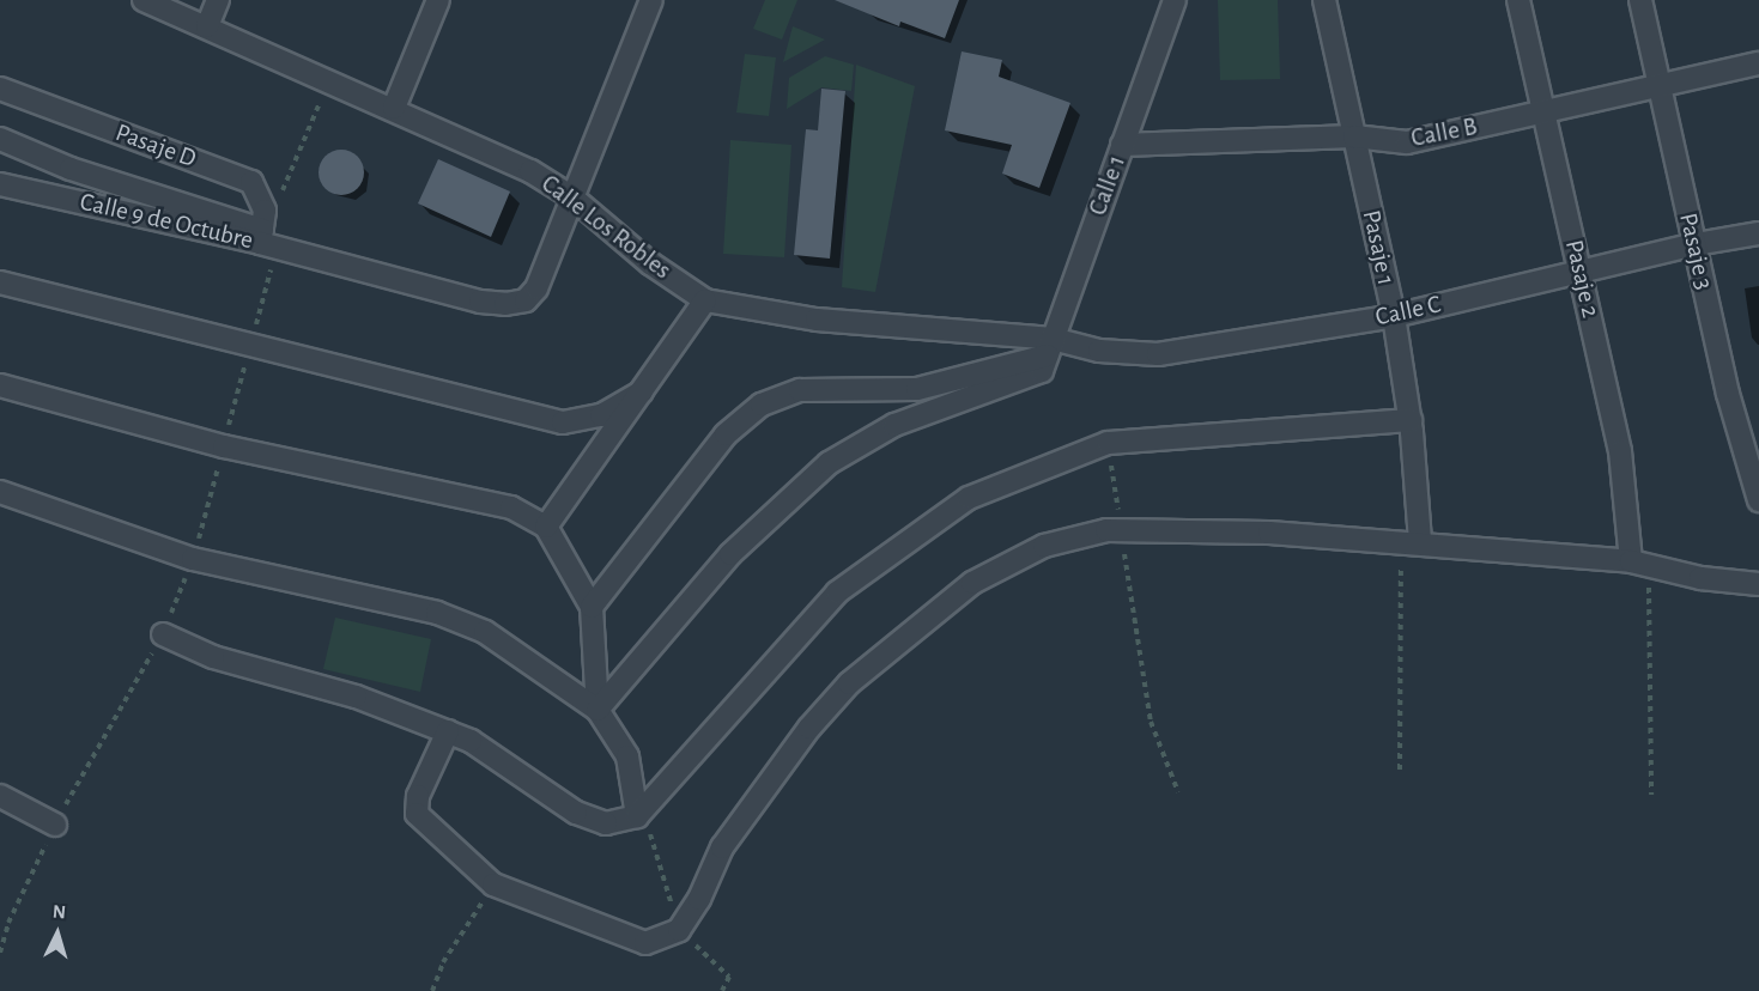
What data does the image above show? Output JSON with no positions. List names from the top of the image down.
{
  "streets": {
    "street": [
      "Calle B",
      "Pasaje D",
      "Calle 1",
      "Calle 9 de Octubre",
      "Calle Los Robles",
      "Pasaje 1",
      "Pasaje 3",
      "Pasaje 2",
      "Calle C"
    ]
  },
  "crossings": [
    ["Calle B", "Calle 1"],
    ["Calle B", "Pasaje 1"],
    ["Calle B", "Pasaje 3"],
    ["Calle B", "Pasaje 2"],
    ["Pasaje D", "Calle 9 de Octubre"],
    ["Calle 1", "Calle Los Robles"],
    ["Calle 1", "Calle C"],
    ["Calle 9 de Octubre", "Calle Los Robles"],
    ["Calle Los Robles", "Calle C"],
    ["Pasaje 1", "Calle C"],
    ["Pasaje 3", "Calle C"],
    ["Pasaje 2", "Calle C"]
  ],
  "north": "top"
}
